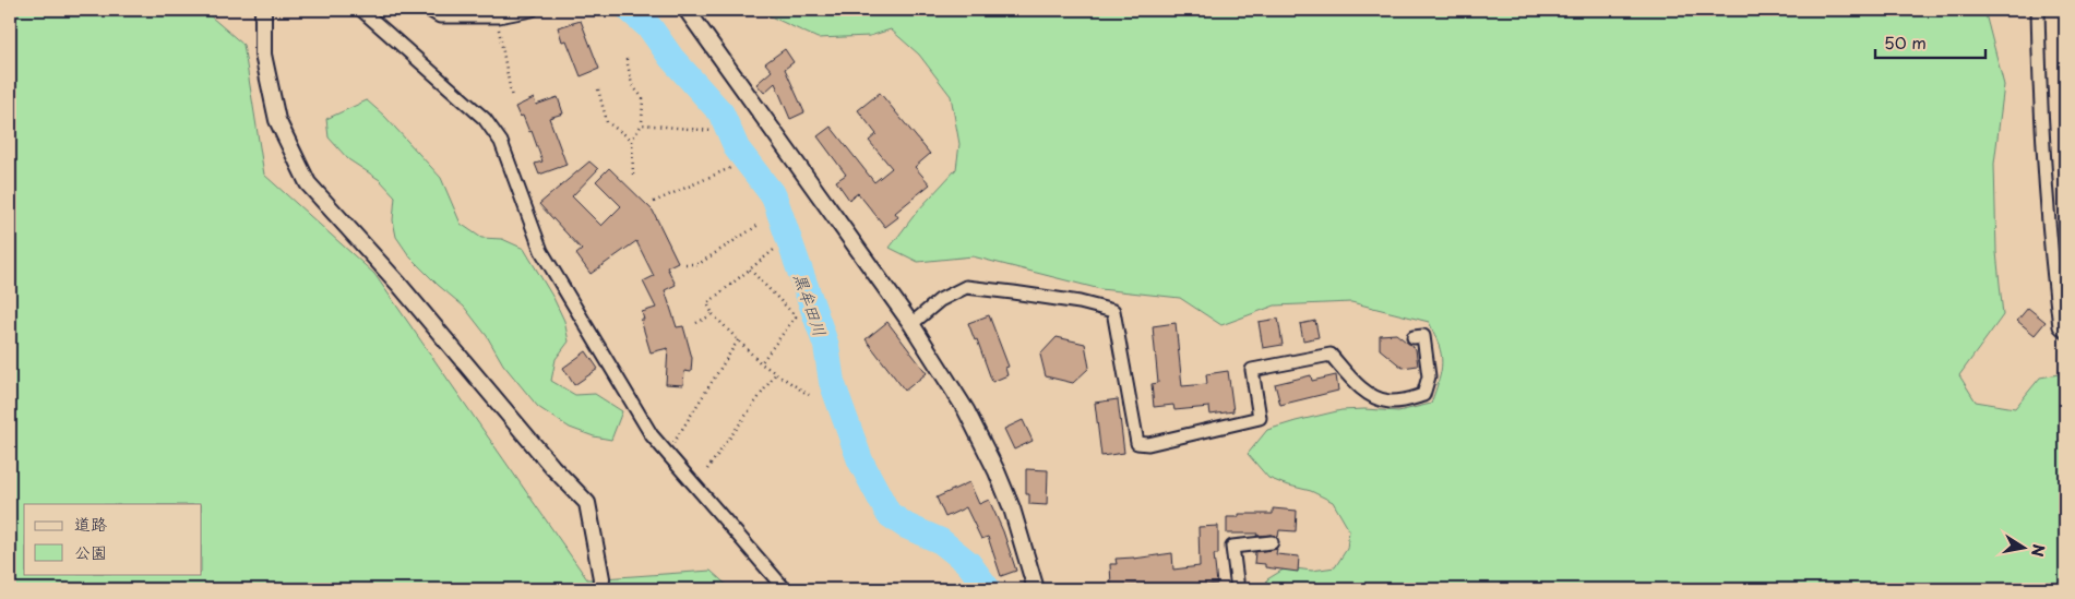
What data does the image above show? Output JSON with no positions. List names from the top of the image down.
{
  "water": ["黒牟田川"],
  "legend": ["道路", "公園"],
  "scale_bar": "50 m",
  "north": "right"
}
